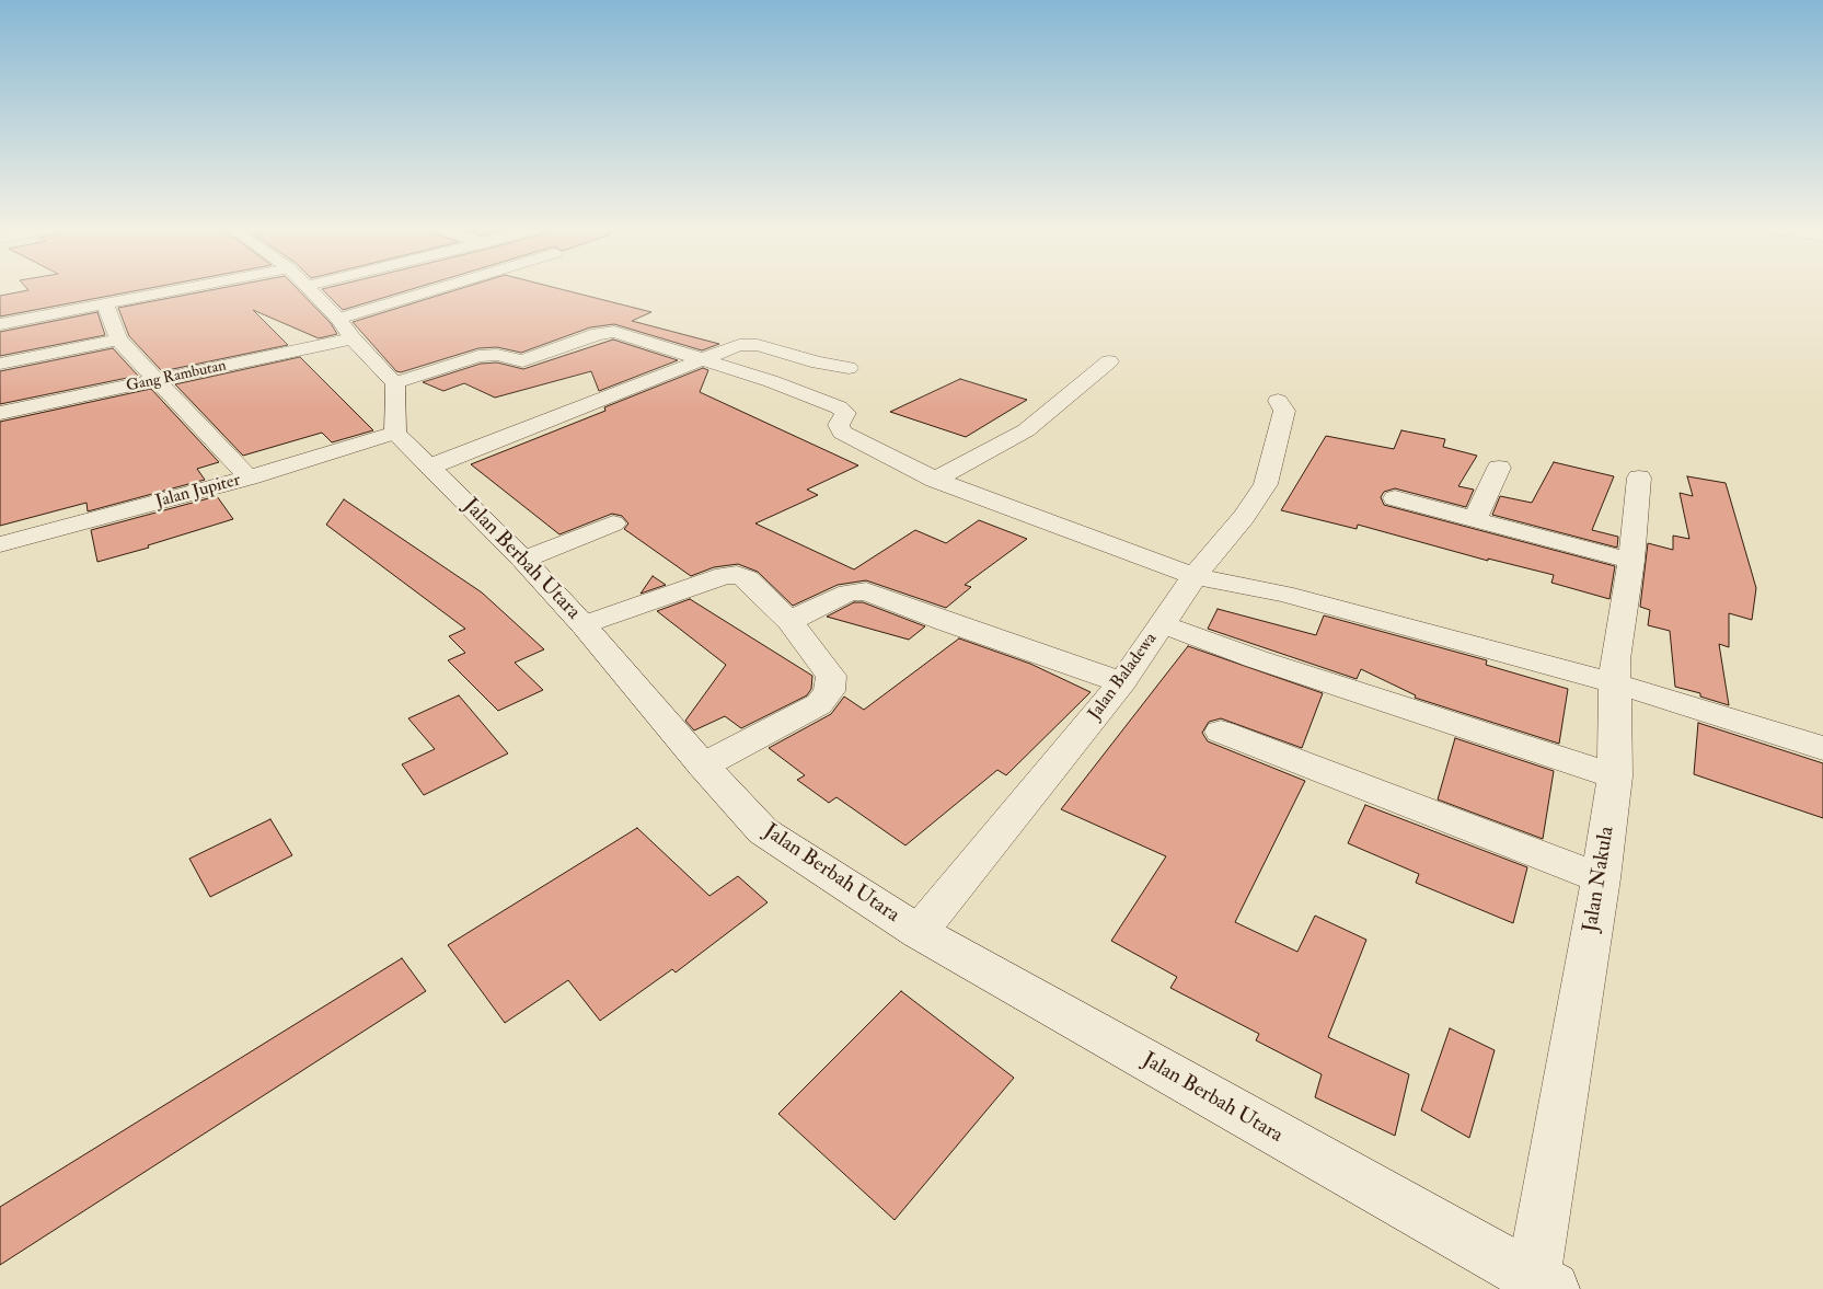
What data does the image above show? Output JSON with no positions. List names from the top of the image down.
{
  "streets": {
    "street": [
      "Gang Rambutan",
      "Jalan Jupiter",
      "Jalan Berbah Utara",
      "Jalan Baladewa",
      "Jalan Nakula"
    ]
  },
  "crossings": [
    ["Jalan Jupiter", "Jalan Berbah Utara"],
    ["Jalan Berbah Utara", "Jalan Baladewa"],
    ["Jalan Berbah Utara", "Jalan Nakula"]
  ]
}
